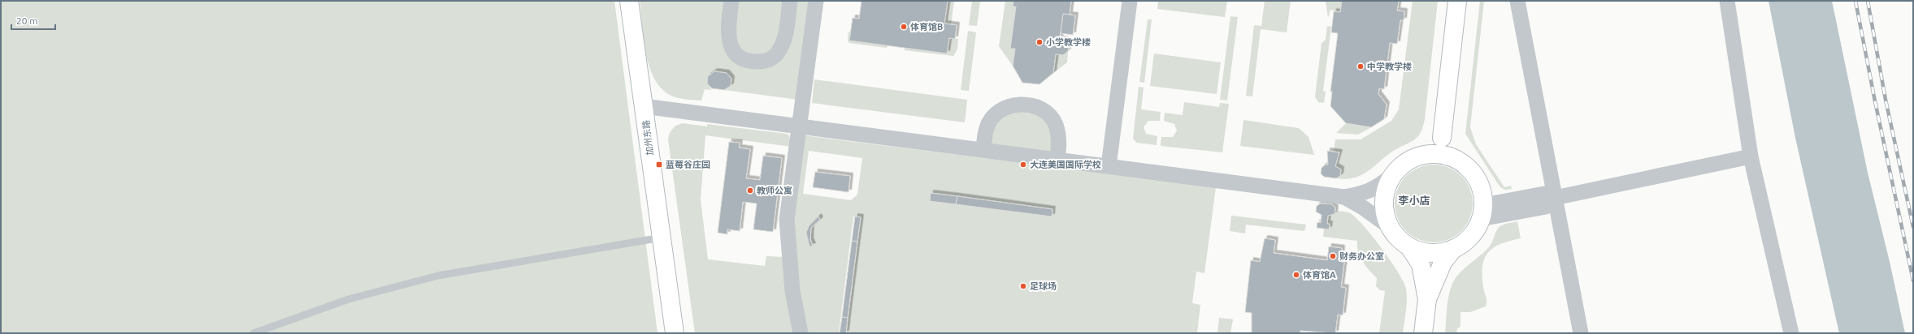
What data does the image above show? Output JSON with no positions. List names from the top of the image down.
{
  "streets": {
    "street": ["加州东路"]
  },
  "districts": ["李小店"],
  "places": {
    "other": [
      "体育馆B",
      "小学教学楼",
      "中学教学楼",
      "大连美国国际学校",
      "教师公寓",
      "财务办公室",
      "体育馆A",
      "足球场"
    ],
    "transit": ["蓝莓谷庄园"]
  },
  "scale_bar": "20 m"
}
